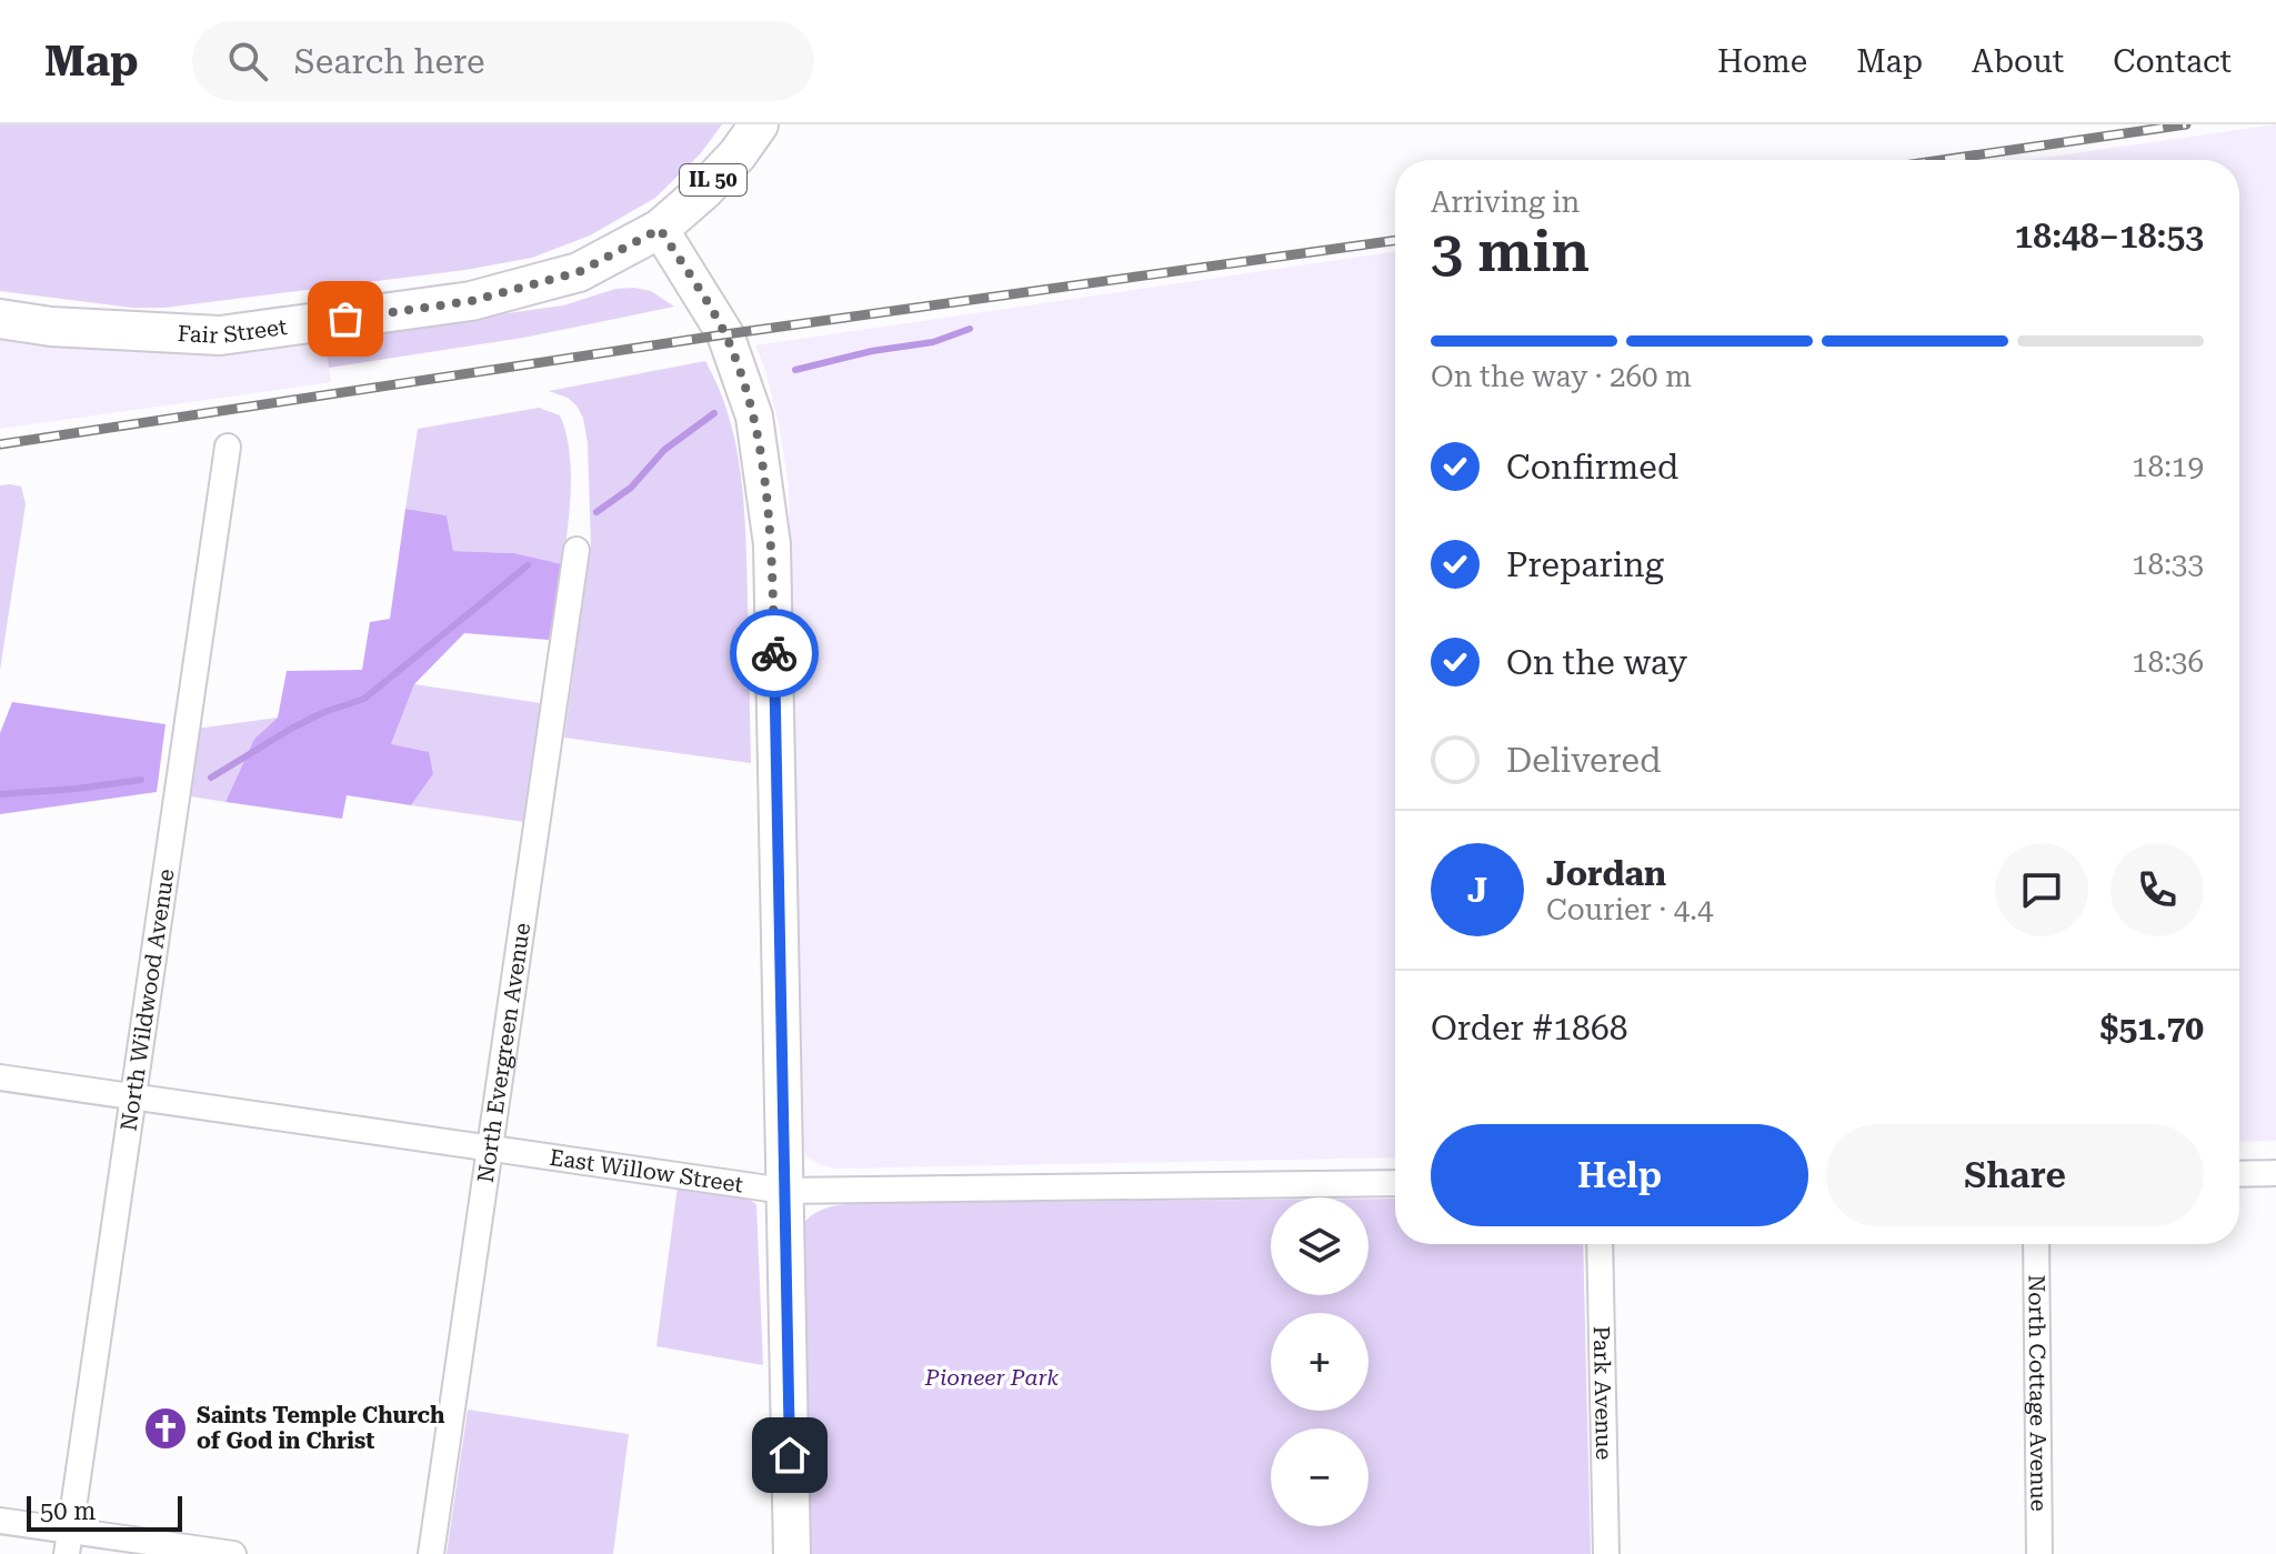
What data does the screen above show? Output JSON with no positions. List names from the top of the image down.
{
  "streets": {
    "main road": ["IL 50", "Fair Street"],
    "street": [
      "North Wildwood Avenue",
      "North Evergreen Avenue",
      "East Willow Street",
      "North Cottage Avenue",
      "Park Avenue"
    ]
  },
  "crossings": [
    ["IL 50", "Fair Street"],
    ["North Wildwood Avenue", "East Willow Street"],
    ["North Evergreen Avenue", "East Willow Street"]
  ],
  "parks": ["Pioneer Park"],
  "places": {
    "church": ["Saints Temple Church of God in Christ"]
  },
  "scale_bar": "50 m",
  "page": {
    "header": "Map",
    "search": "Search here",
    "nav": [
      "Home",
      "Map",
      "About",
      "Contact"
    ],
    "heading": ["3 min", "Arriving in", "18:48–18:53"],
    "panel": [
      "Jordan",
      "Courier · 4.4",
      "Order #1868",
      "$51.70"
    ],
    "bar": "On the way · 260 m",
    "list": [
      ["Confirmed", "18:19"],
      ["Preparing", "18:33"],
      ["On the way", "18:36"],
      "Delivered"
    ],
    "round": "J",
    "buttons": ["Help", "Share"],
    "map_buttons": ["+", "−"],
    "scale": "50 m"
  }
}
